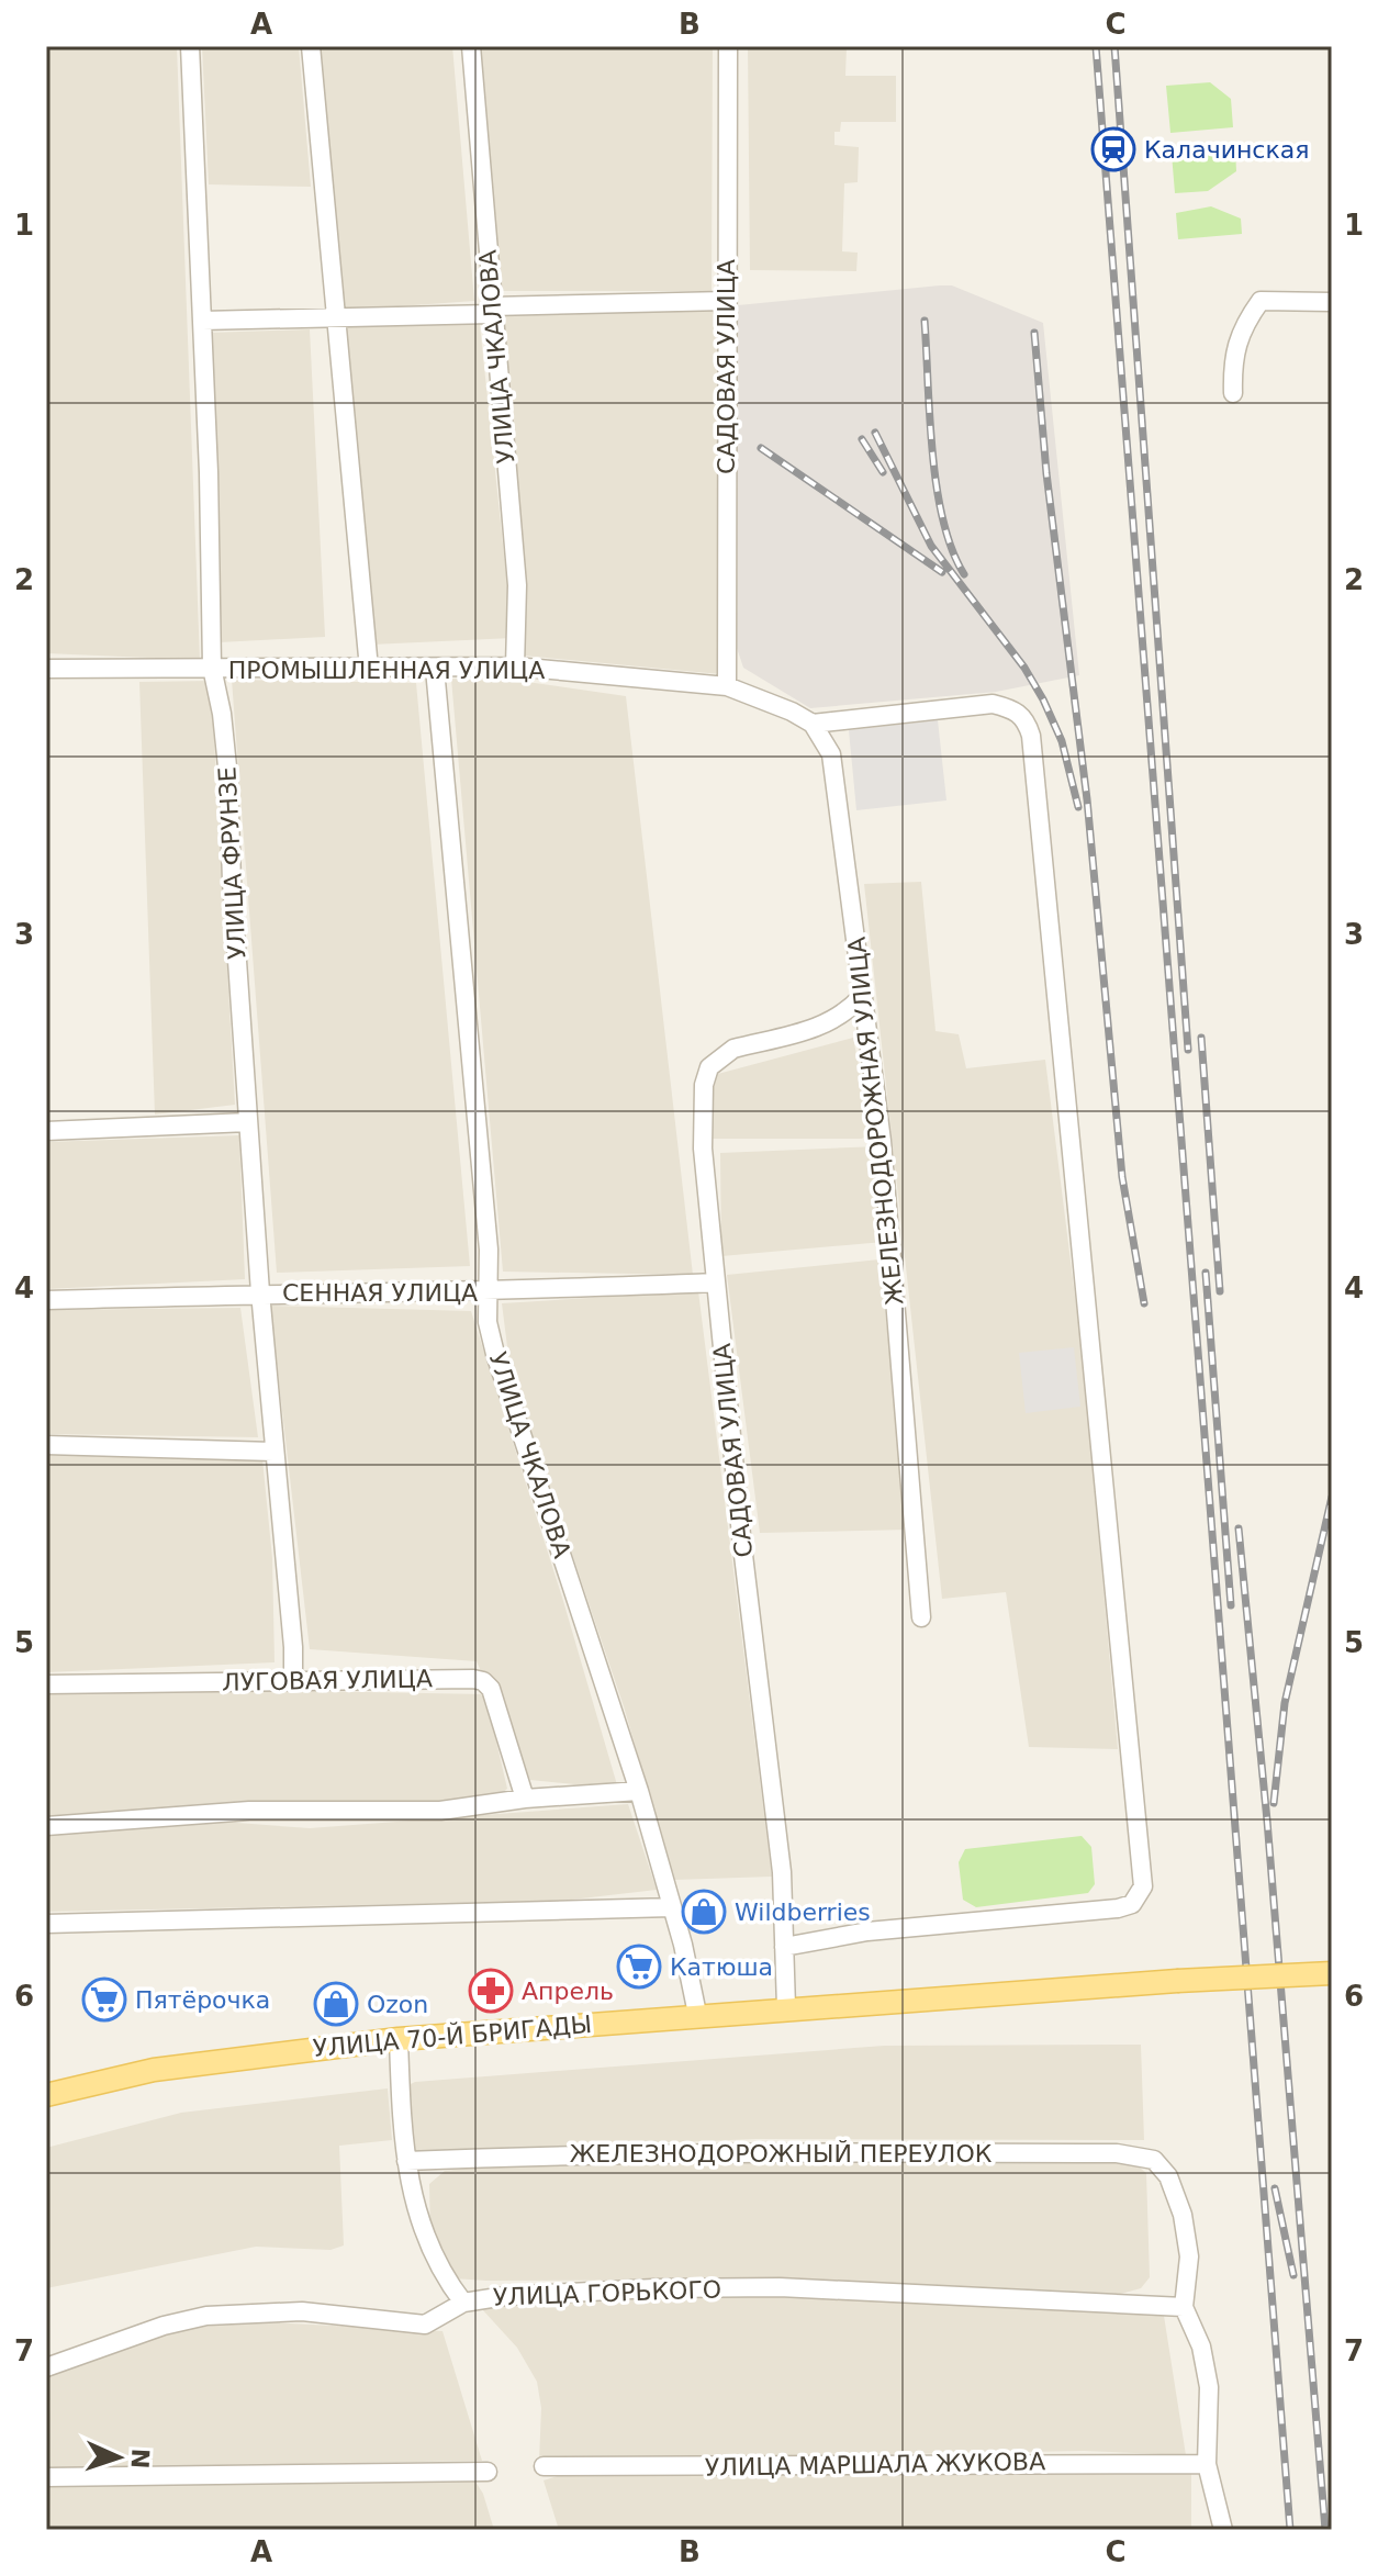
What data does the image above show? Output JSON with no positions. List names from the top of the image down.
{
  "streets": {
    "main road": ["УЛИЦА 70-Й БРИГАДЫ"],
    "street": [
      "УЛИЦА ЧКАЛОВА",
      "САДОВАЯ УЛИЦА",
      "ПРОМЫШЛЕННАЯ УЛИЦА",
      "УЛИЦА ФРУНЗЕ",
      "ЖЕЛЕЗНОДОРОЖНАЯ УЛИЦА",
      "СЕННАЯ УЛИЦА",
      "ЛУГОВАЯ УЛИЦА",
      "ЖЕЛЕЗНОДОРОЖНЫЙ ПЕРЕУЛОК",
      "УЛИЦА ГОРЬКОГО",
      "УЛИЦА МАРШАЛА ЖУКОВА"
    ]
  },
  "crossings": [
    ["УЛИЦА ЧКАЛОВА", "ПРОМЫШЛЕННАЯ УЛИЦА"],
    ["УЛИЦА ЧКАЛОВА", "СЕННАЯ УЛИЦА"],
    ["УЛИЦА ЧКАЛОВА", "УЛИЦА 70-Й БРИГАДЫ"],
    ["САДОВАЯ УЛИЦА", "ПРОМЫШЛЕННАЯ УЛИЦА"],
    ["САДОВАЯ УЛИЦА", "ЖЕЛЕЗНОДОРОЖНАЯ УЛИЦА"],
    ["САДОВАЯ УЛИЦА", "СЕННАЯ УЛИЦА"],
    ["САДОВАЯ УЛИЦА", "УЛИЦА 70-Й БРИГАДЫ"],
    ["ПРОМЫШЛЕННАЯ УЛИЦА", "УЛИЦА ФРУНЗЕ"],
    ["УЛИЦА ФРУНЗЕ", "СЕННАЯ УЛИЦА"],
    ["УЛИЦА ФРУНЗЕ", "ЛУГОВАЯ УЛИЦА"],
    ["ЖЕЛЕЗНОДОРОЖНЫЙ ПЕРЕУЛОК", "УЛИЦА ГОРЬКОГО"]
  ],
  "places": {
    "station": ["Калачинская"],
    "shop": ["Wildberries", "Ozon"],
    "supermarket": ["Катюша", "Пятёрочка"],
    "pharmacy": ["Апрель"]
  },
  "north": "right",
  "grid": {
    "columns": ["A", "B", "C"],
    "rows": [
      "1",
      "2",
      "3",
      "4",
      "5",
      "6",
      "7"
    ]
  }
}
